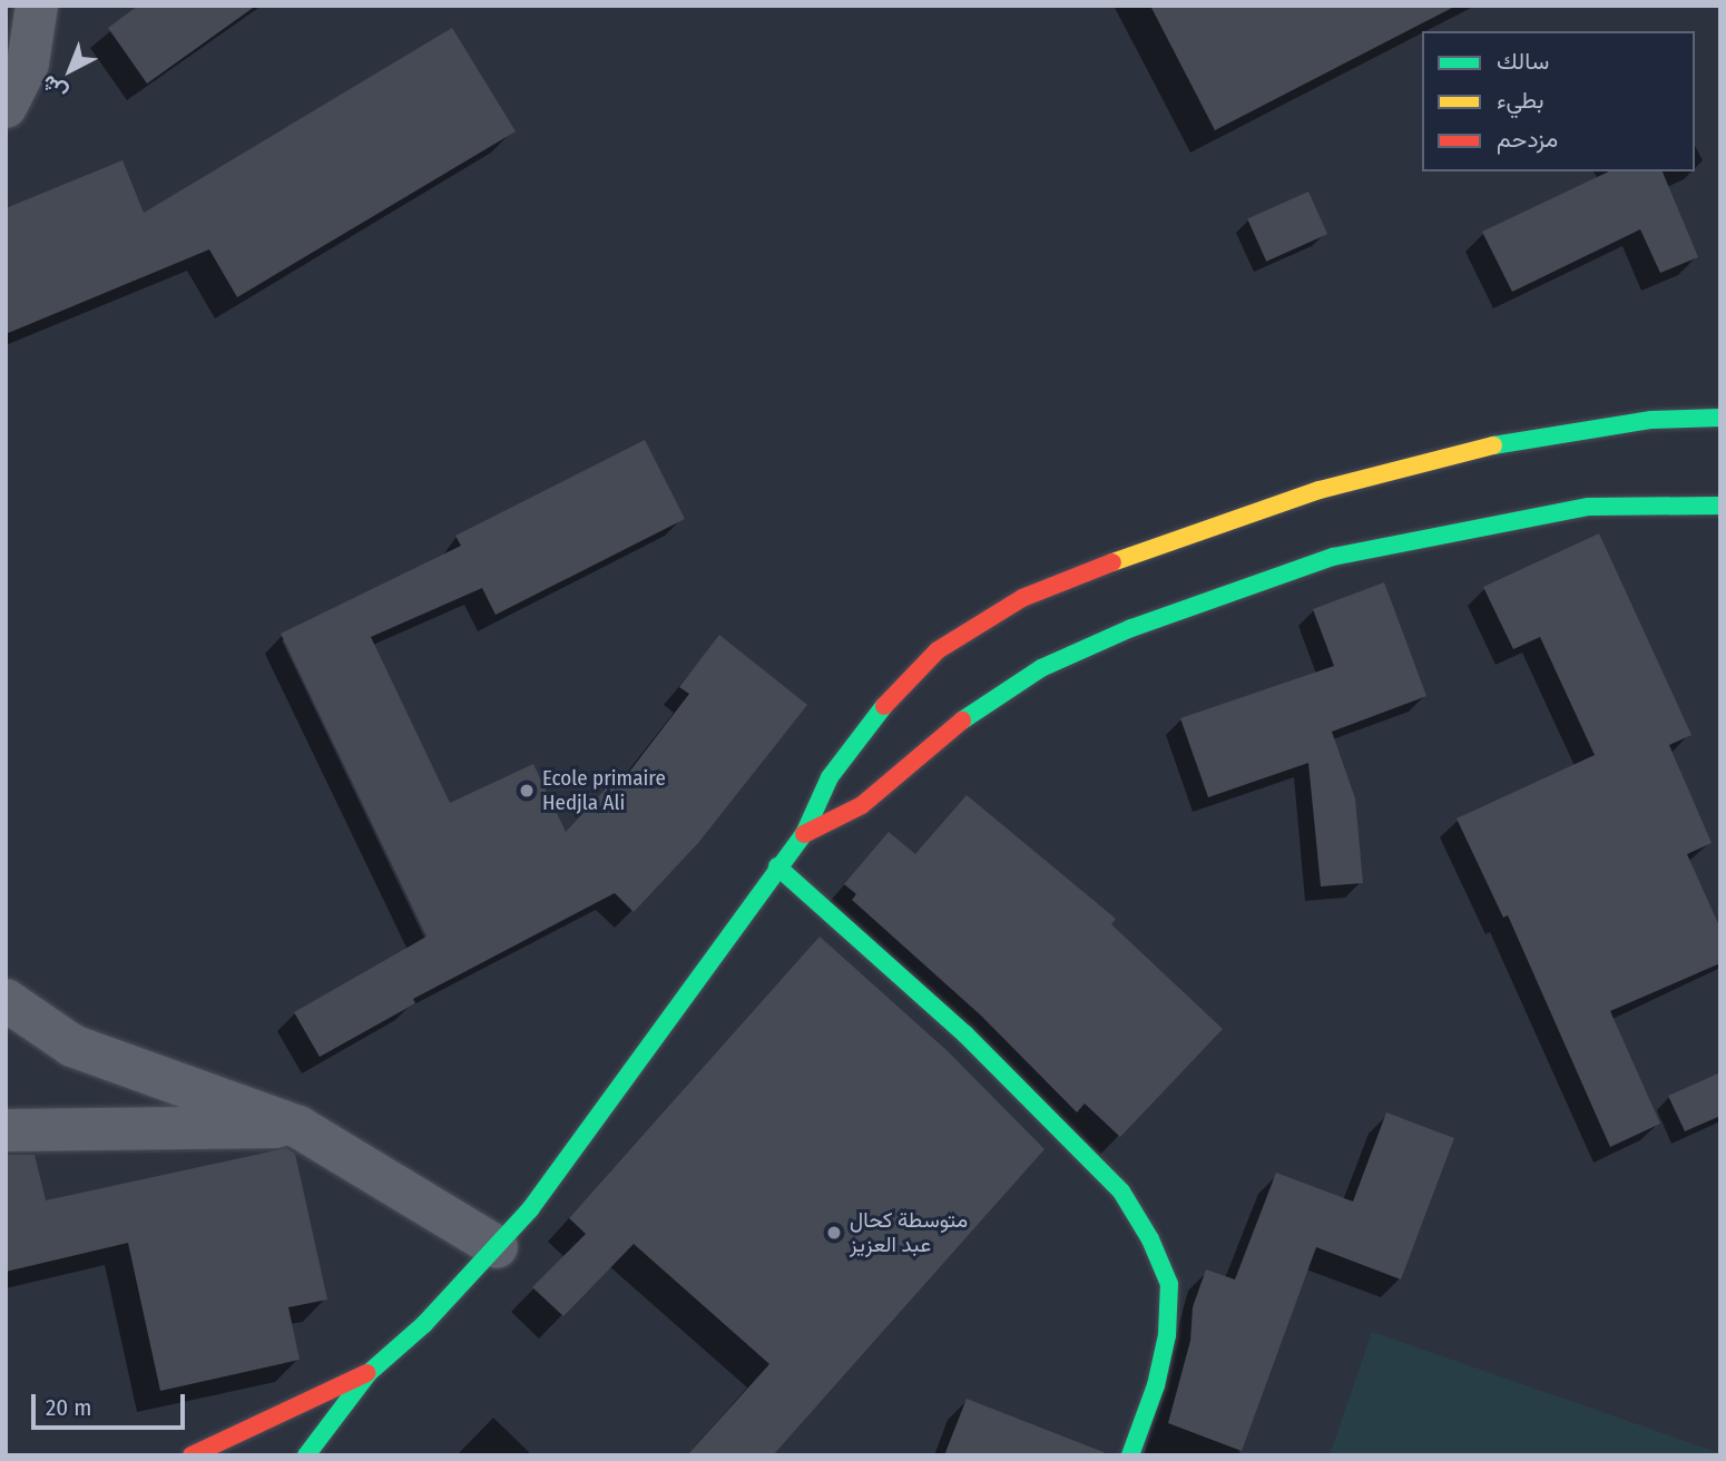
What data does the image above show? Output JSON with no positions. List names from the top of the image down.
{
  "places": ["Ecole primaire Hedjla Ali", "متوسطة كحال عبد العزيز"],
  "legend": ["سالك", "بطيء", "مزدحم"],
  "scale_bar": "20 m",
  "north": "bottom left"
}
